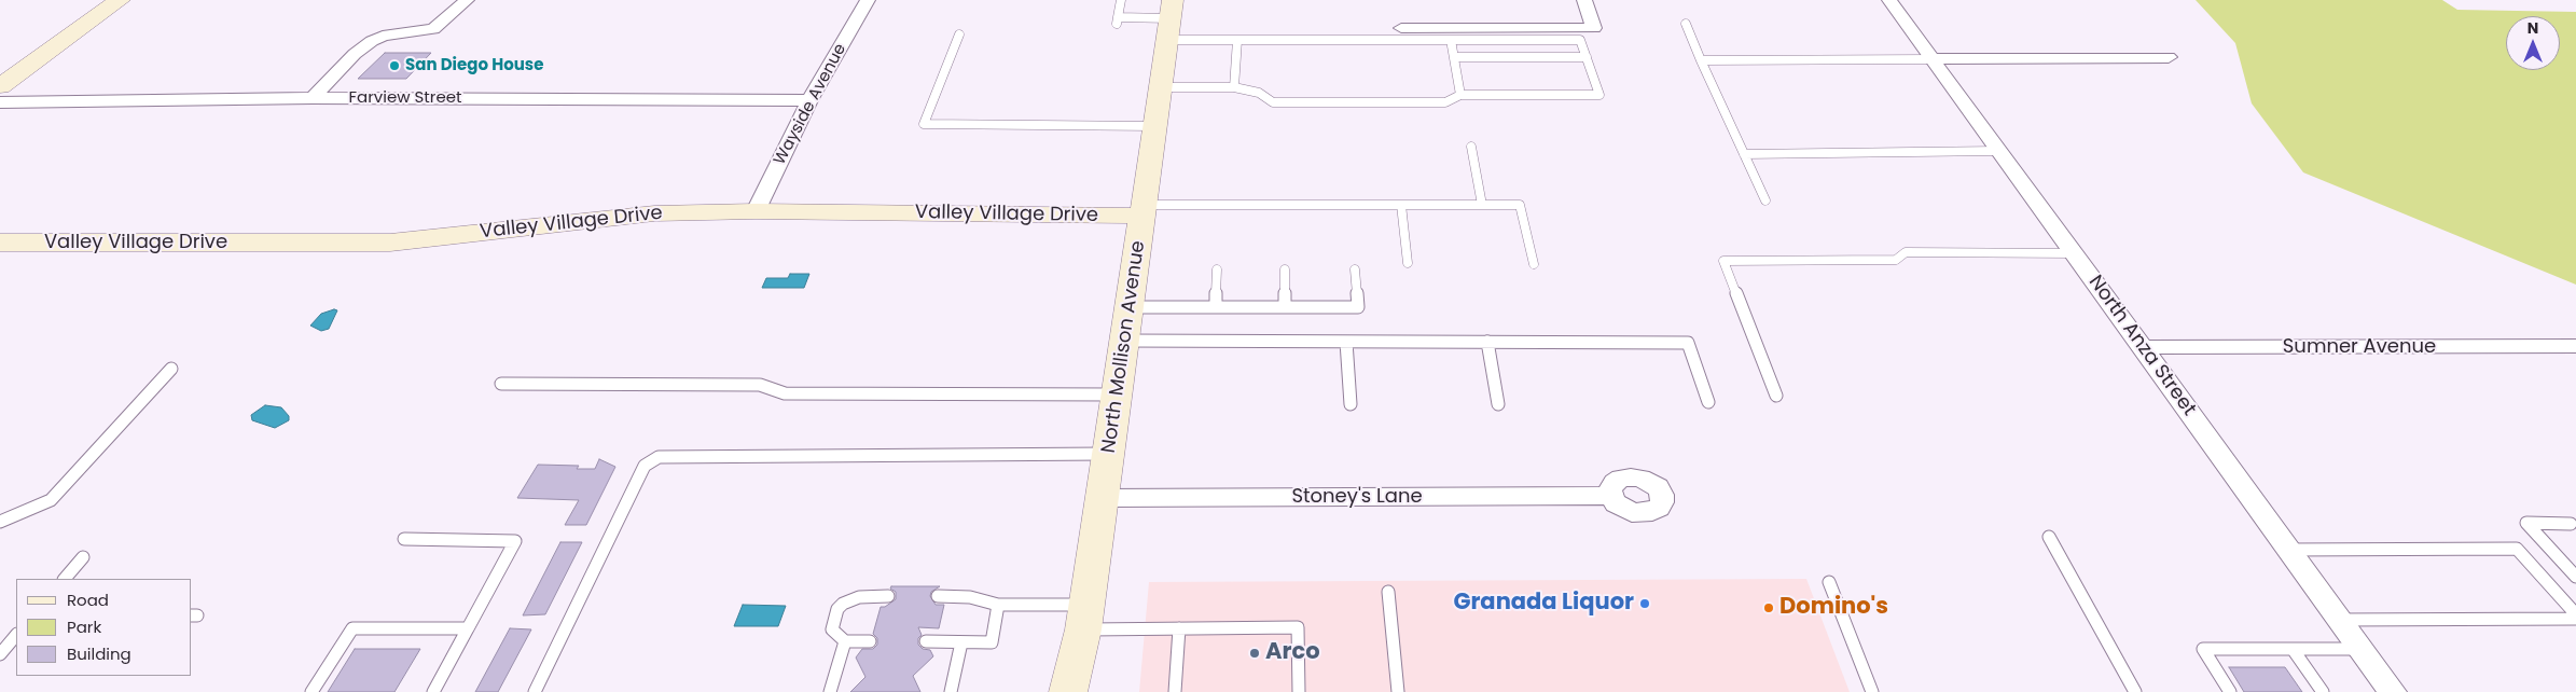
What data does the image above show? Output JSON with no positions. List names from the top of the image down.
{
  "streets": {
    "street": [
      "Farview Street",
      "Wayside Avenue",
      "Valley Village Drive",
      "North Anza Street",
      "North Mollison Avenue",
      "Sumner Avenue",
      "Stoney's Lane"
    ]
  },
  "crossings": [
    ["Farview Street", "Wayside Avenue"],
    ["Wayside Avenue", "Valley Village Drive"],
    ["Valley Village Drive", "North Mollison Avenue"],
    ["North Anza Street", "Sumner Avenue"],
    ["North Mollison Avenue", "Stoney's Lane"]
  ],
  "places": [
    "San Diego House",
    "Granada Liquor",
    "Domino's",
    "Arco"
  ],
  "legend": ["Road", "Park", "Building"],
  "north": "top"
}
